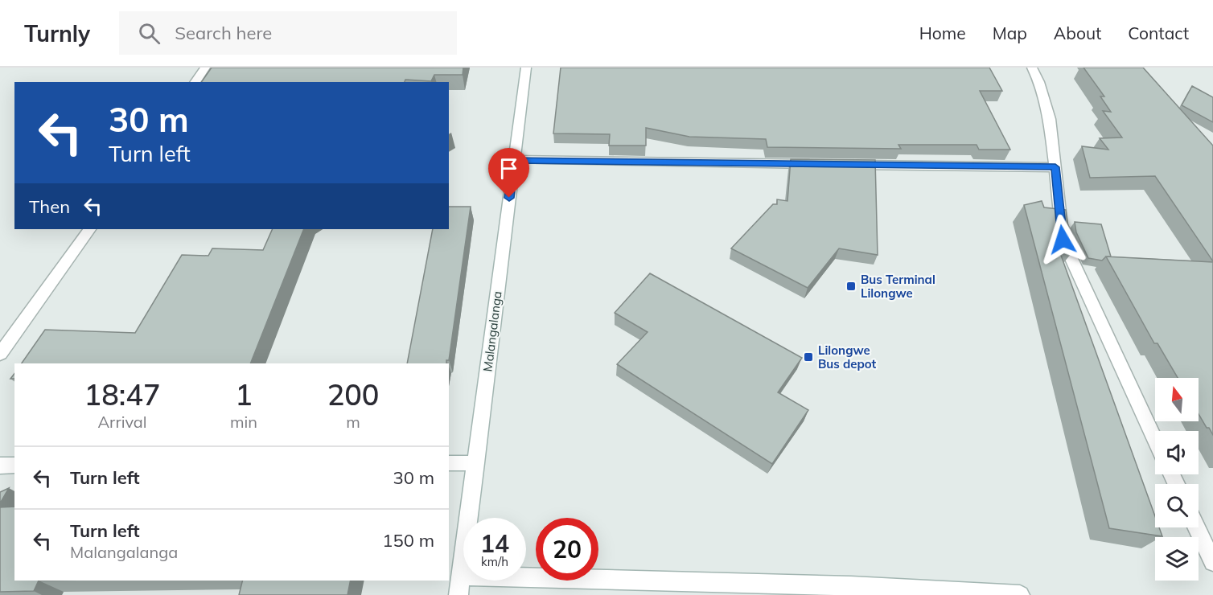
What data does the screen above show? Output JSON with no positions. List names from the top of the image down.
{
  "streets": {
    "street": ["Malangalanga"]
  },
  "places": {
    "transit": ["Bus Terminal Lilongwe", "Lilongwe Bus depot"]
  },
  "north": "top",
  "page": {
    "header": "Turnly",
    "search": "Search here",
    "nav": [
      "Home",
      "Map",
      "About",
      "Contact"
    ],
    "turn": ["30 m", "Turn left"],
    "then": "Then",
    "eta": [
      "18:47",
      "Arrival",
      "1",
      "min",
      "200",
      "m"
    ],
    "list": [
      {
        "name": "Turn left",
        "value": "30 m"
      },
      {
        "name": "Turn left",
        "note": "Malangalanga",
        "value": "150 m"
      }
    ],
    "speed": "14 km/h",
    "limit": "20"
  }
}
